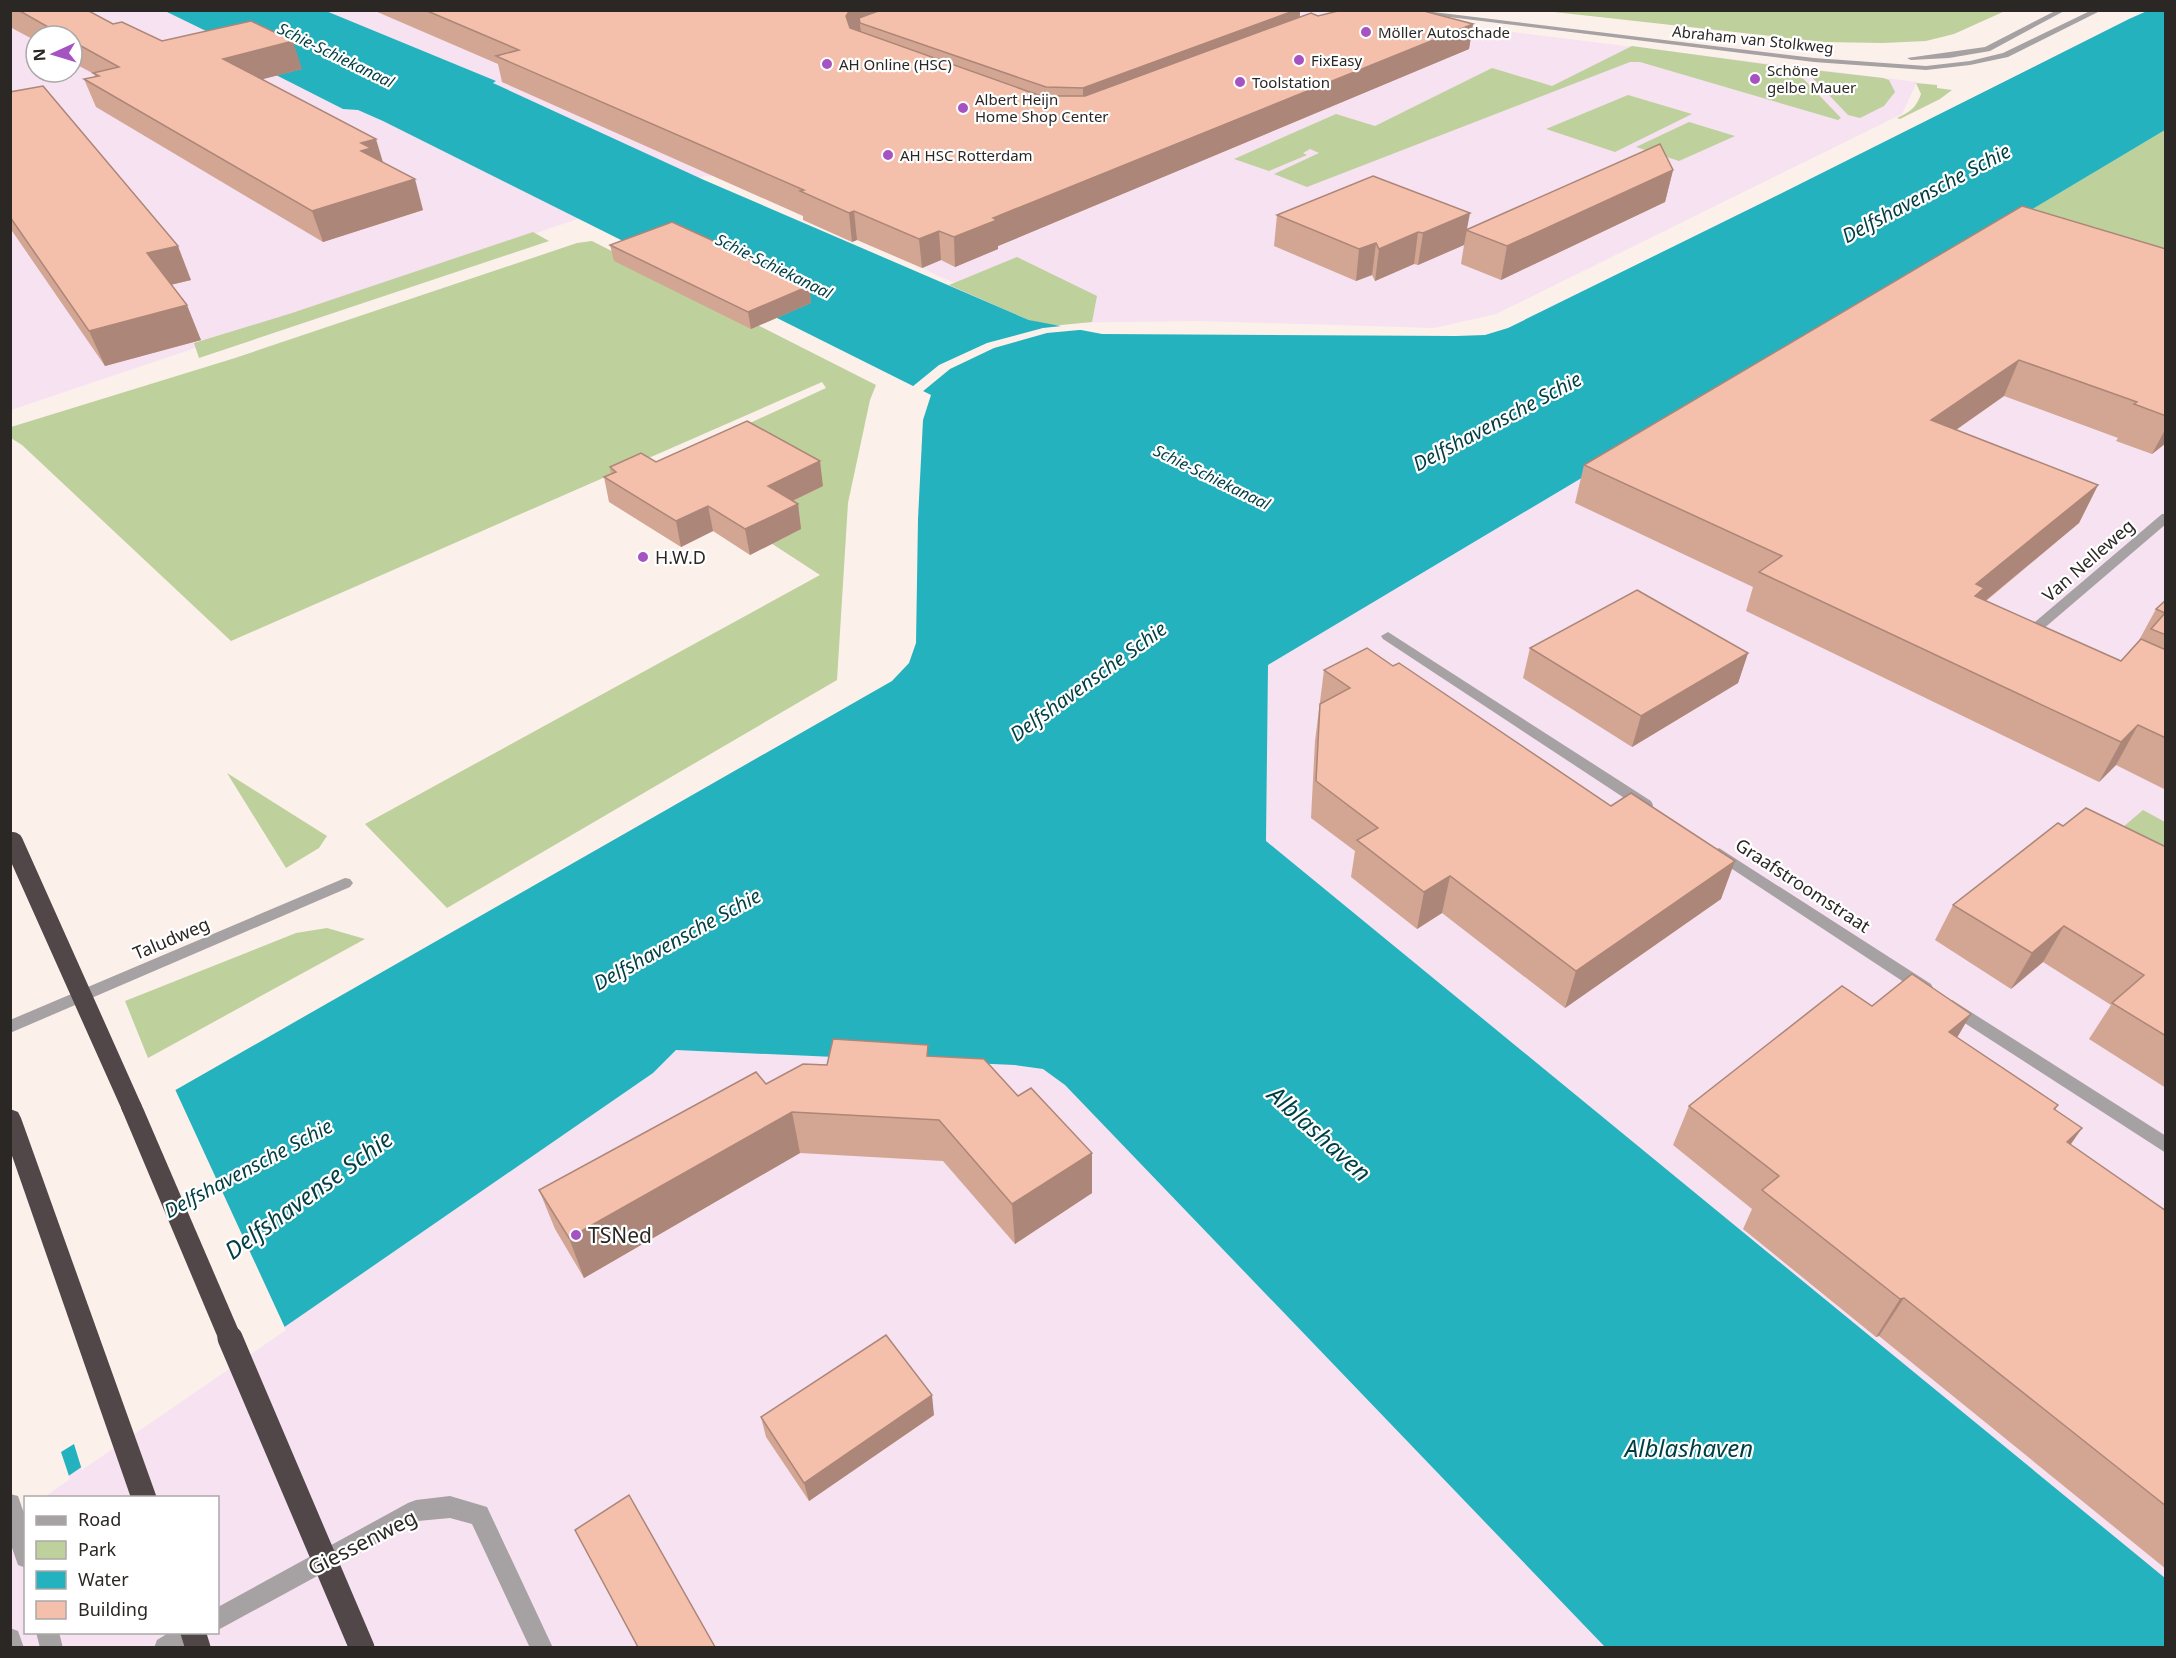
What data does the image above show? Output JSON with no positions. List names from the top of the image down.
{
  "streets": {
    "street": [
      "Abraham van Stolkweg",
      "Van Nelleweg",
      "Graafstroomstraat",
      "Taludweg",
      "Giessenweg"
    ]
  },
  "water": [
    "Schie-Schiekanaal",
    "Delfshavensche Schie",
    "Alblashaven",
    "Delfshavense Schie"
  ],
  "places": [
    "Möller Autoschade",
    "FixEasy",
    "AH Online (HSC)",
    "Schöne gelbe Mauer",
    "Toolstation",
    "Albert Heijn Home Shop Center",
    "AH HSC Rotterdam",
    "H.W.D",
    "TSNed"
  ],
  "legend": [
    "Road",
    "Park",
    "Water",
    "Building"
  ],
  "north": "left"
}
